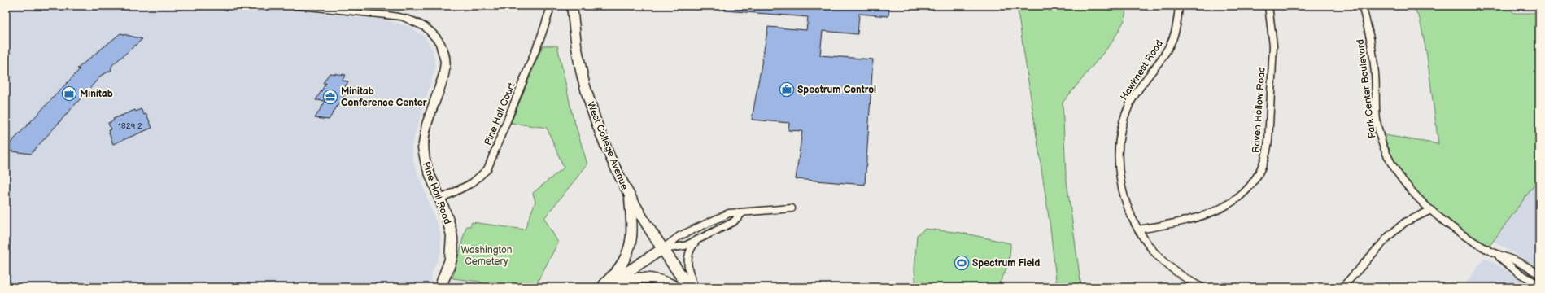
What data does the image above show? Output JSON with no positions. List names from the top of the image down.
{
  "streets": {
    "main road": ["West College Avenue"],
    "street": [
      "Hawknest Road",
      "Park Center Boulevard",
      "Raven Hollow Road",
      "Pine Hall Court",
      "Pine Hall Road"
    ]
  },
  "crossings": [
    ["Hawknest Road", "Raven Hollow Road"],
    ["Pine Hall Court", "Pine Hall Road"]
  ],
  "parks": ["Washington Cemetery"],
  "places": {
    "office": ["Spectrum Control", "Minitab", "Minitab Conference Center"],
    "sports": ["Spectrum Field"]
  },
  "house_numbers": ["1829 2"]
}
